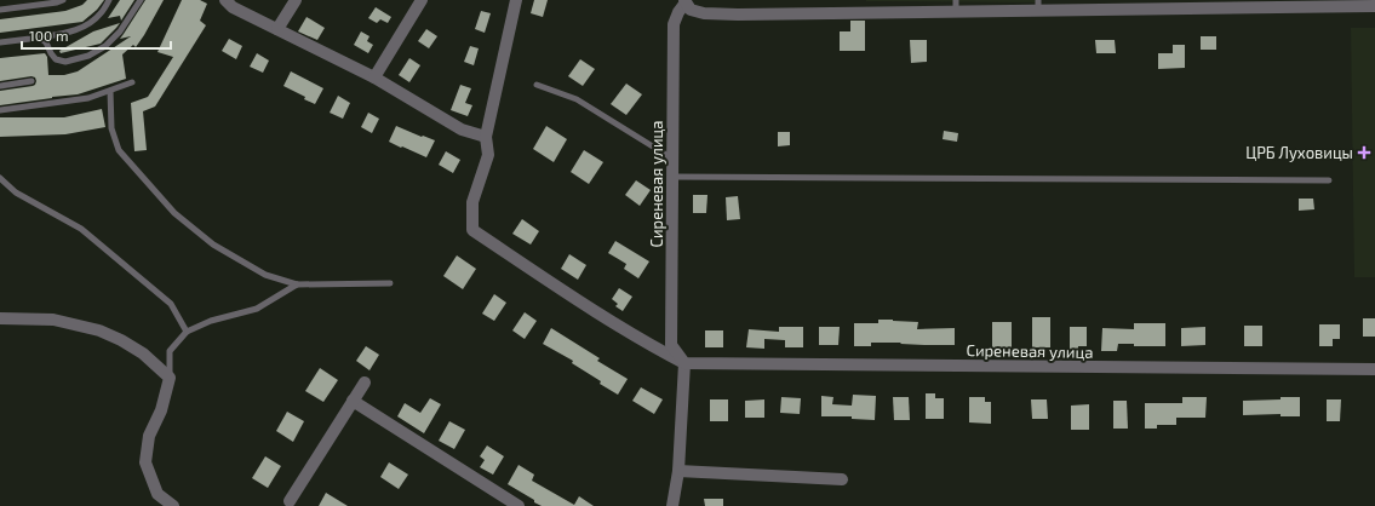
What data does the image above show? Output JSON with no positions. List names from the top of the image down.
{
  "streets": {
    "street": ["Сиреневая улица"]
  },
  "places": {
    "health": ["ЦРБ Луховицы"]
  },
  "scale_bar": "100 m"
}
